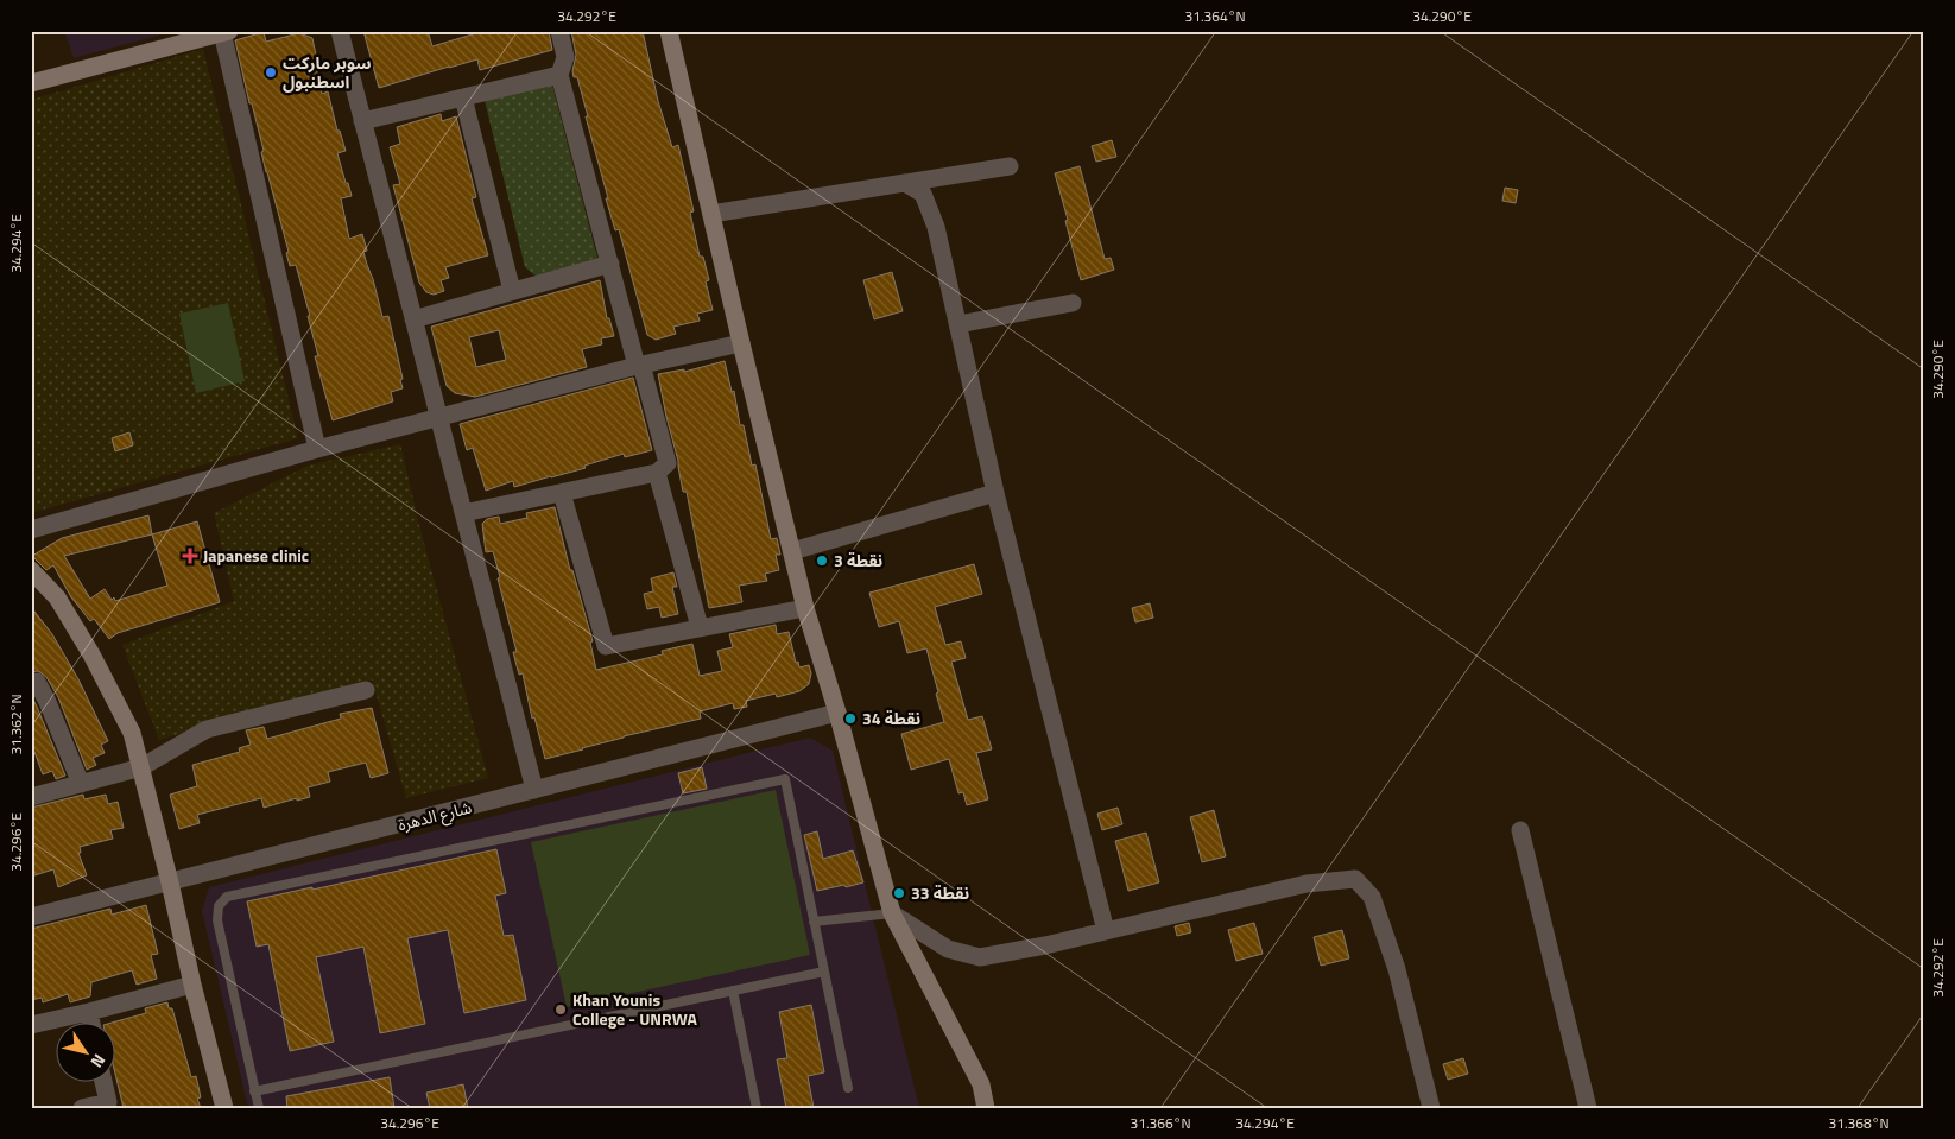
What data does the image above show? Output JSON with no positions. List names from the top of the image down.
{
  "streets": {
    "street": ["شارع الدهرة"]
  },
  "places": {
    "other": [
      "سوبر ماركت اسطنبول",
      "نقطة 3",
      "نقطة 34",
      "نقطة 33",
      "Khan Younis College - UNRWA"
    ],
    "health": ["Japanese clinic"]
  },
  "north": "bottom right",
  "coordinates": [
    "34.292°E",
    "31.364°N",
    "34.290°E",
    "34.294°E",
    "31.362°N",
    "34.296°E",
    "31.366°N",
    "31.368°N"
  ]
}
